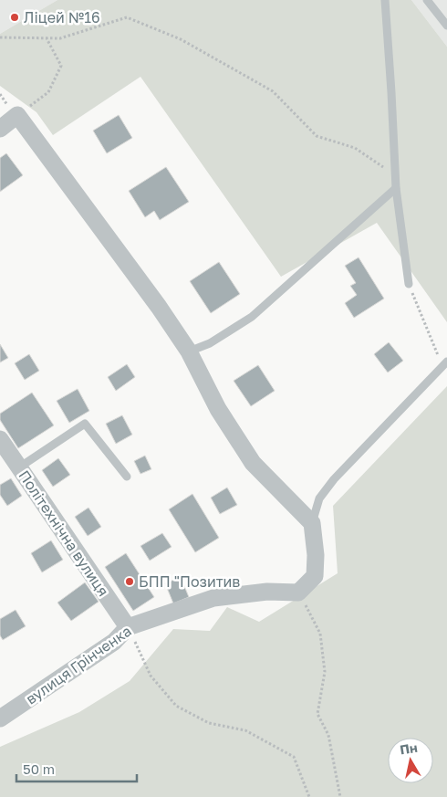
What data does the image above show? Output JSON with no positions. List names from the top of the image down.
{
  "streets": {
    "street": ["Політехнічна вулиця", "вулиця Грінченка"]
  },
  "crossings": [
    ["Політехнічна вулиця", "вулиця Грінченка"]
  ],
  "places": ["Ліцей №16", "БПП \"Позитив"],
  "scale_bar": "50 m",
  "north": "top"
}
